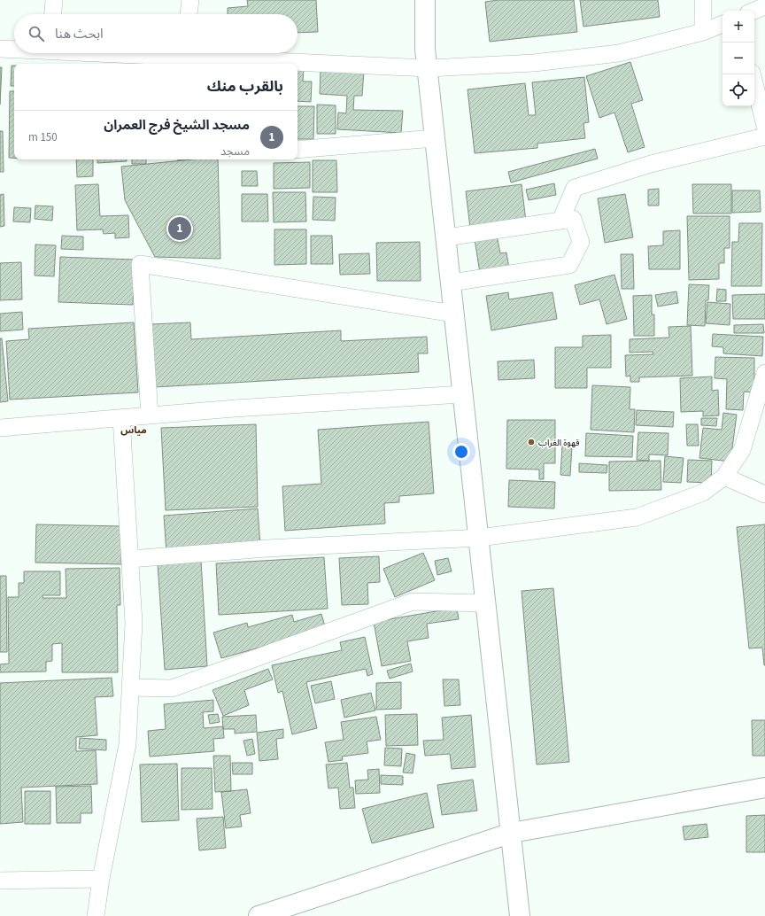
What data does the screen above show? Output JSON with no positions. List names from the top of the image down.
{
  "districts": ["مياس"],
  "places": ["قهوة الغراب"],
  "page": {
    "map_buttons": ["+", "−"],
    "search": "ابحث هنا",
    "heading": "بالقرب منك",
    "list": [
      {
        "mark": "1",
        "name": "مسجد الشيخ فرج العمران",
        "note": "مسجد",
        "value": "150 m"
      }
    ],
    "pins": "1"
  }
}
